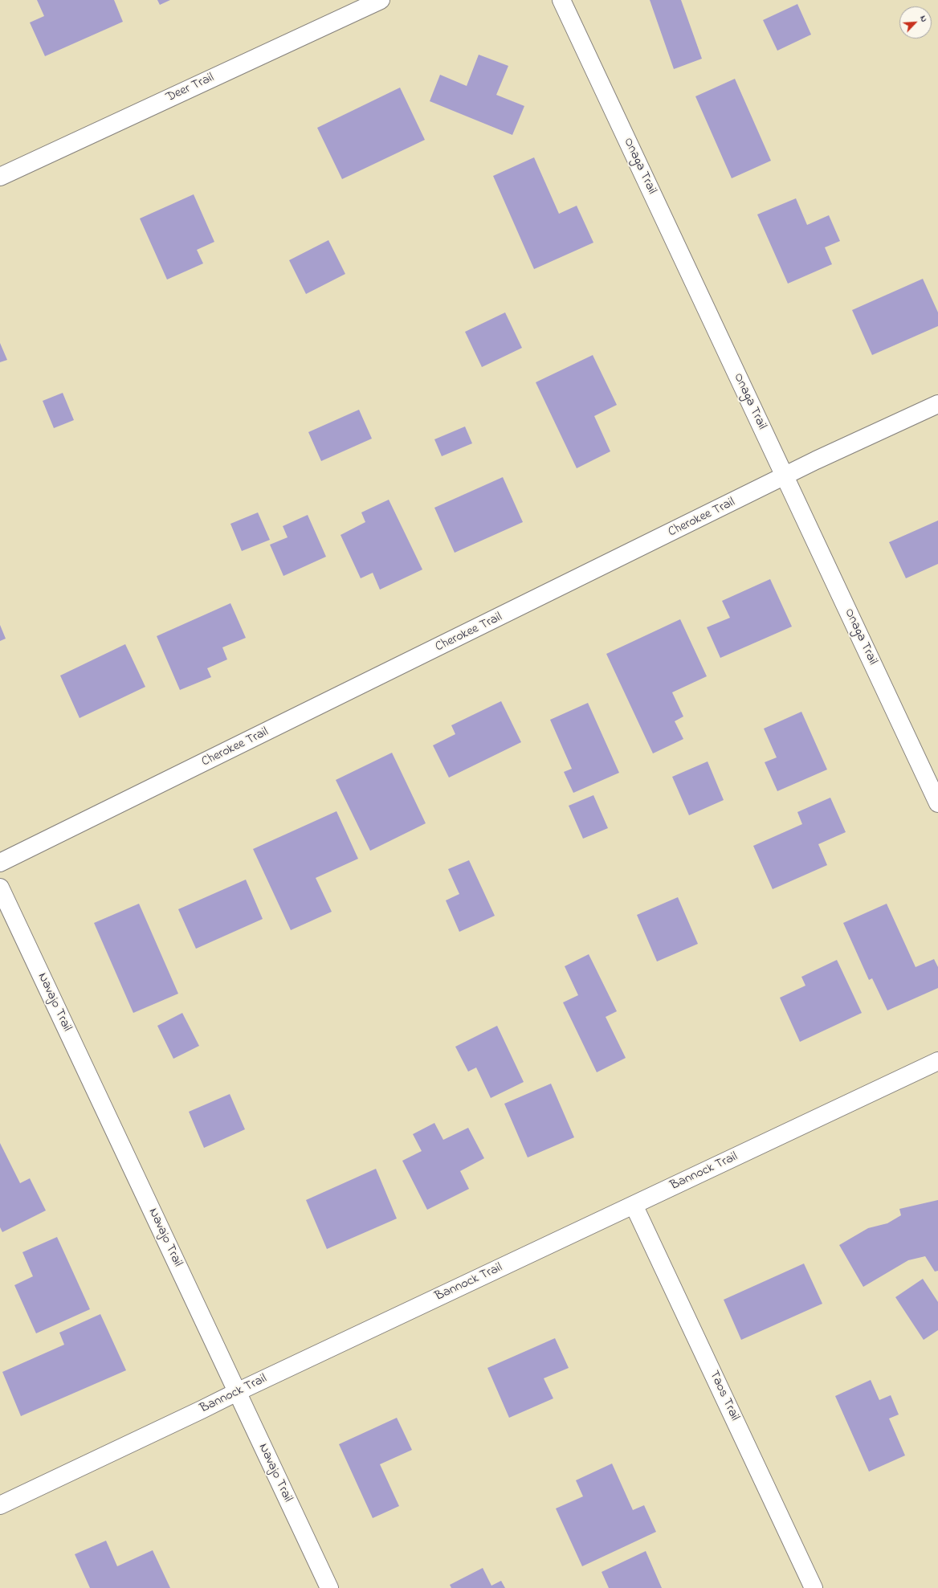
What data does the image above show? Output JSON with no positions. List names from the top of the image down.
{
  "streets": {
    "street": [
      "Deer Trail",
      "Onaga Trail",
      "Cherokee Trail",
      "Navajo Trail",
      "Bannock Trail",
      "Taos Trail"
    ]
  },
  "crossings": [
    ["Onaga Trail", "Cherokee Trail"],
    ["Navajo Trail", "Bannock Trail"],
    ["Bannock Trail", "Taos Trail"]
  ],
  "north": "top right"
}
